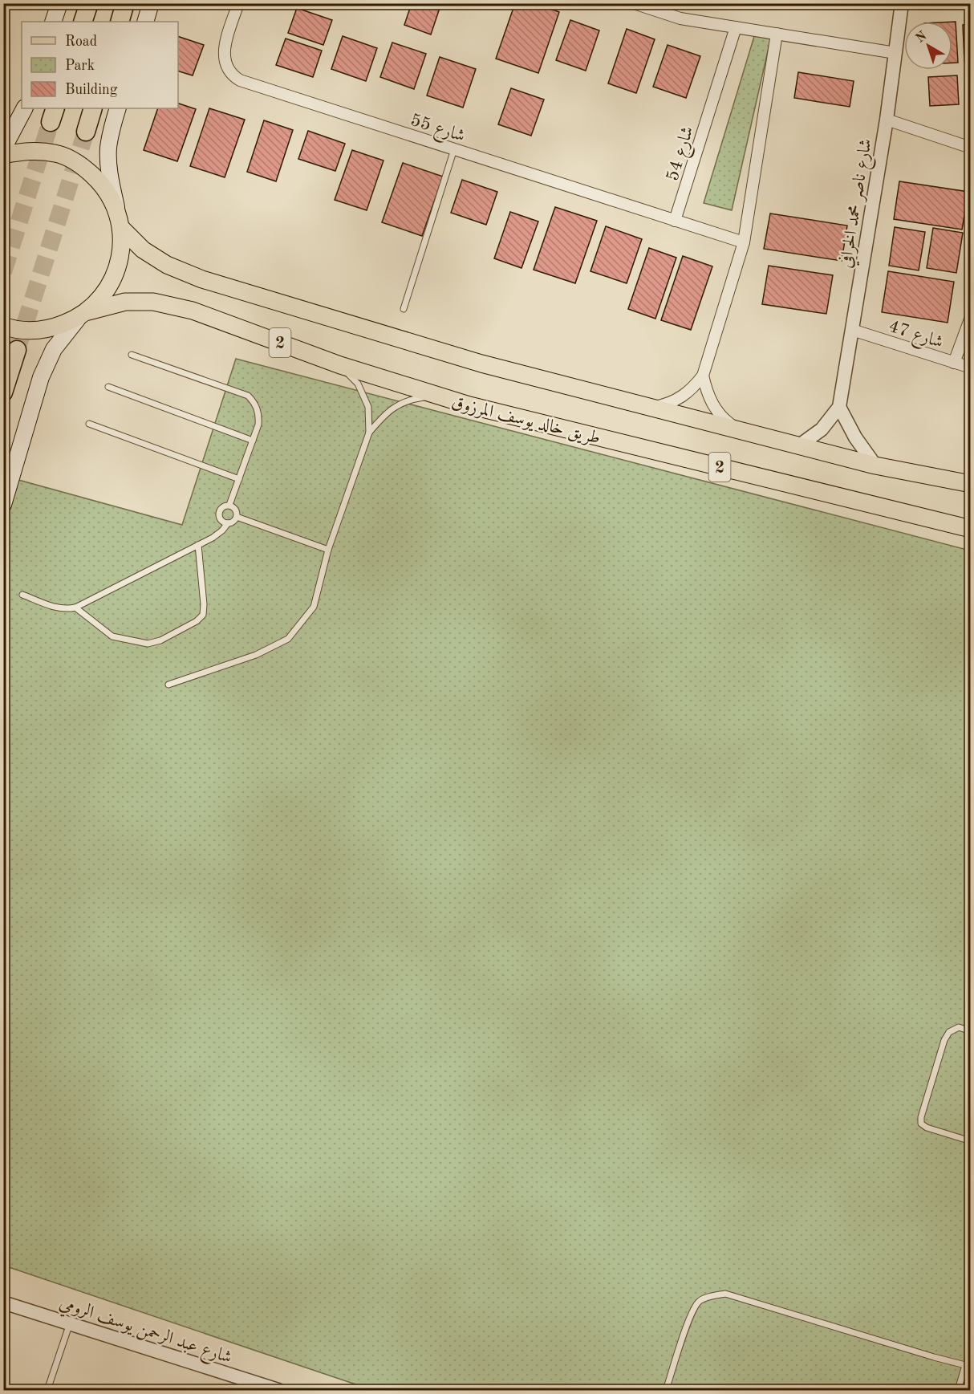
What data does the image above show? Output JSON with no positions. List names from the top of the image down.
{
  "streets": {
    "main road": ["2", "طريق خالد يوسف المرزوق"],
    "street": [
      "شارع 55",
      "شارع 54",
      "شارع ناصر محمد الخرافي",
      "شارع 47",
      "شارع عبد الرحمن يوسف الرومي"
    ]
  },
  "crossings": [
    ["شارع 55", "شارع 54"],
    ["شارع ناصر محمد الخرافي", "شارع 47"],
    ["شارع ناصر محمد الخرافي", "2"],
    ["2", "طريق خالد يوسف المرزوق"]
  ],
  "legend": ["Road", "Park", "Building"],
  "north": "top left"
}
